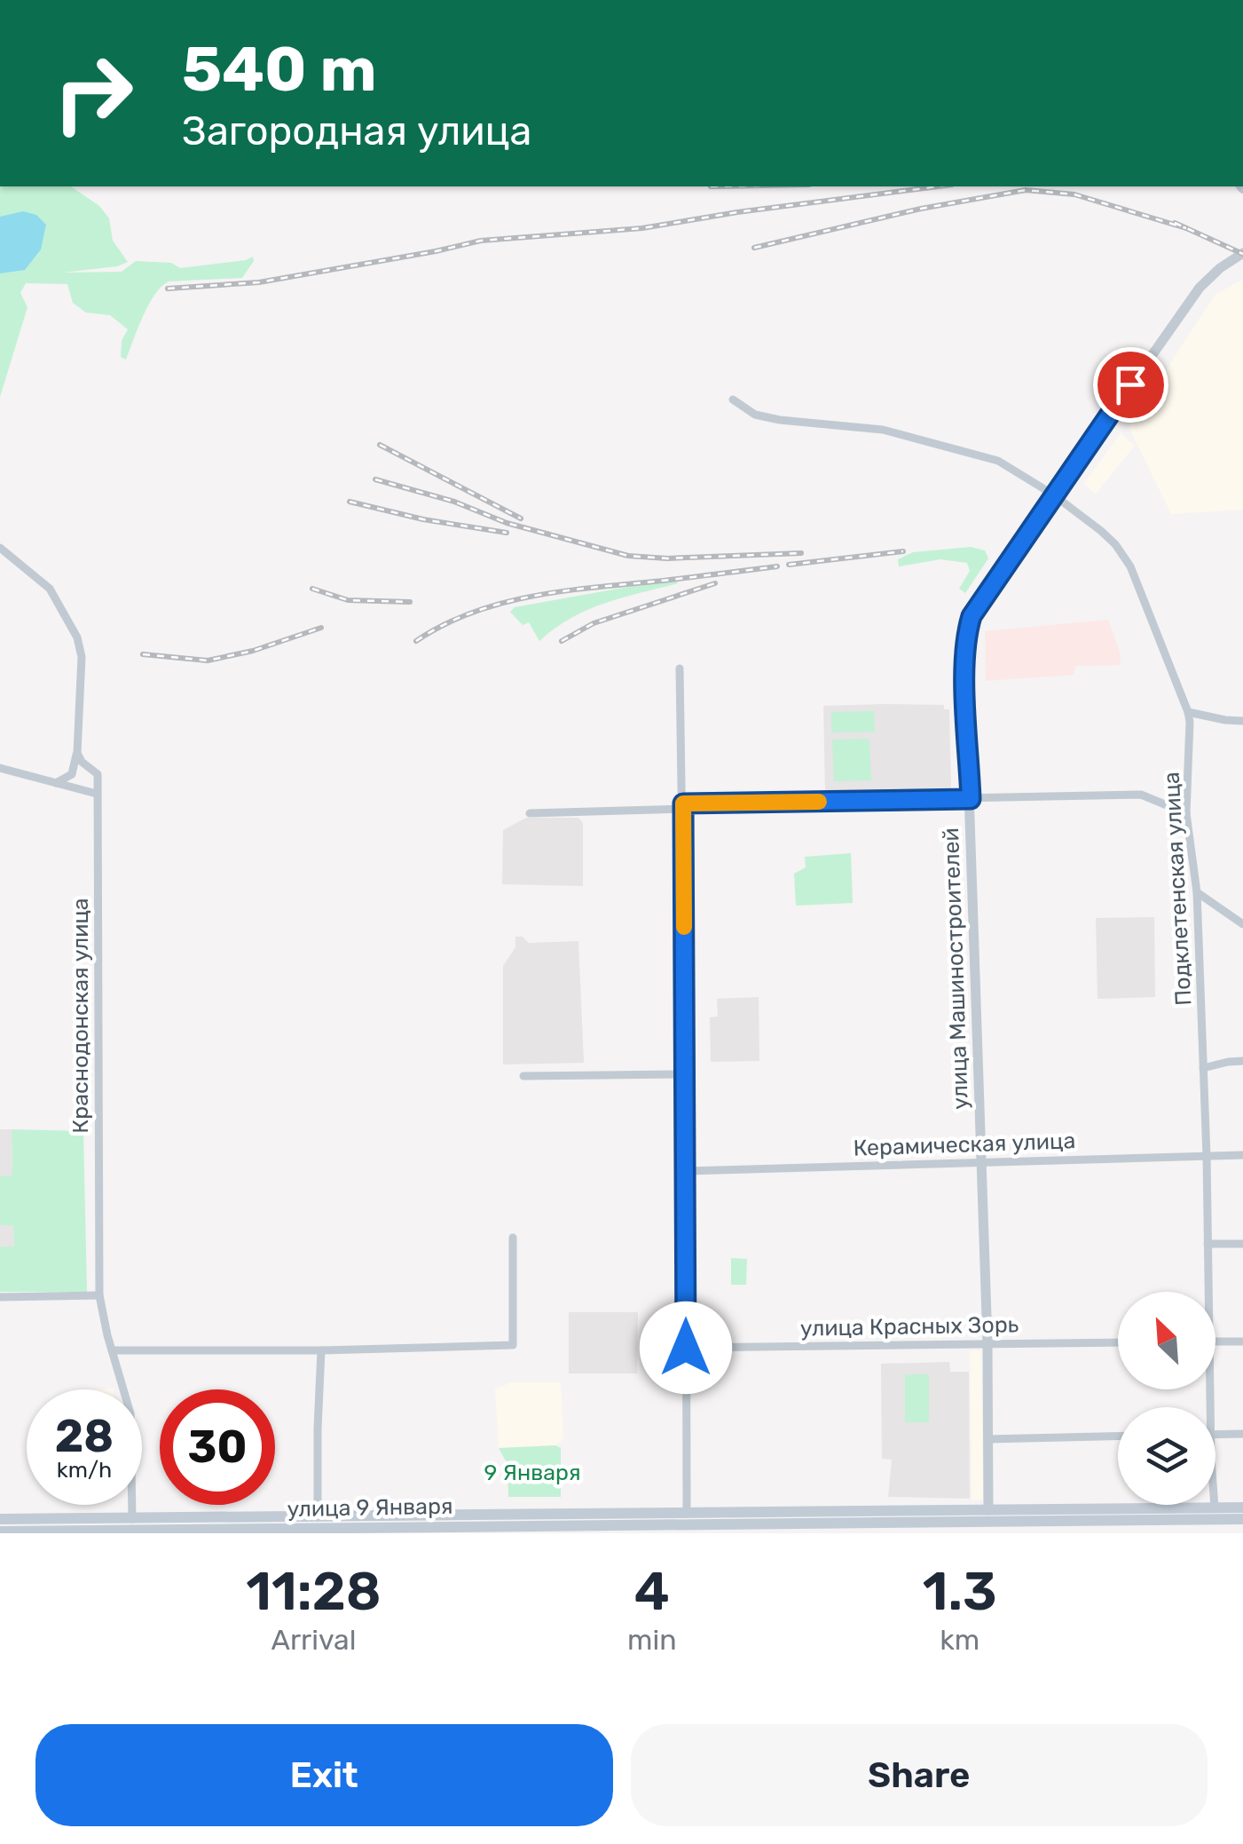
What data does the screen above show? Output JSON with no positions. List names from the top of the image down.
{
  "streets": {
    "main road": ["улица 9 Января"],
    "street": [
      "Подклетенская улица",
      "улица Машиностроителей",
      "Краснодонская улица",
      "Керамическая улица",
      "улица Красных Зорь"
    ]
  },
  "crossings": [
    ["Подклетенская улица", "улица Машиностроителей"],
    ["Подклетенская улица", "Керамическая улица"],
    ["Подклетенская улица", "улица 9 Января"],
    ["улица Машиностроителей", "Керамическая улица"],
    ["улица Машиностроителей", "улица Красных Зорь"],
    ["улица Машиностроителей", "улица 9 Января"],
    ["Краснодонская улица", "улица 9 Января"]
  ],
  "parks": ["9 Января"],
  "north": "top left",
  "page": {
    "turn": ["540 m", "Загородная улица"],
    "speed": "28 km/h",
    "limit": "30",
    "eta": [
      "11:28",
      "Arrival",
      "4",
      "min",
      "1.3",
      "km"
    ],
    "buttons": ["Exit", "Share"]
  }
}
